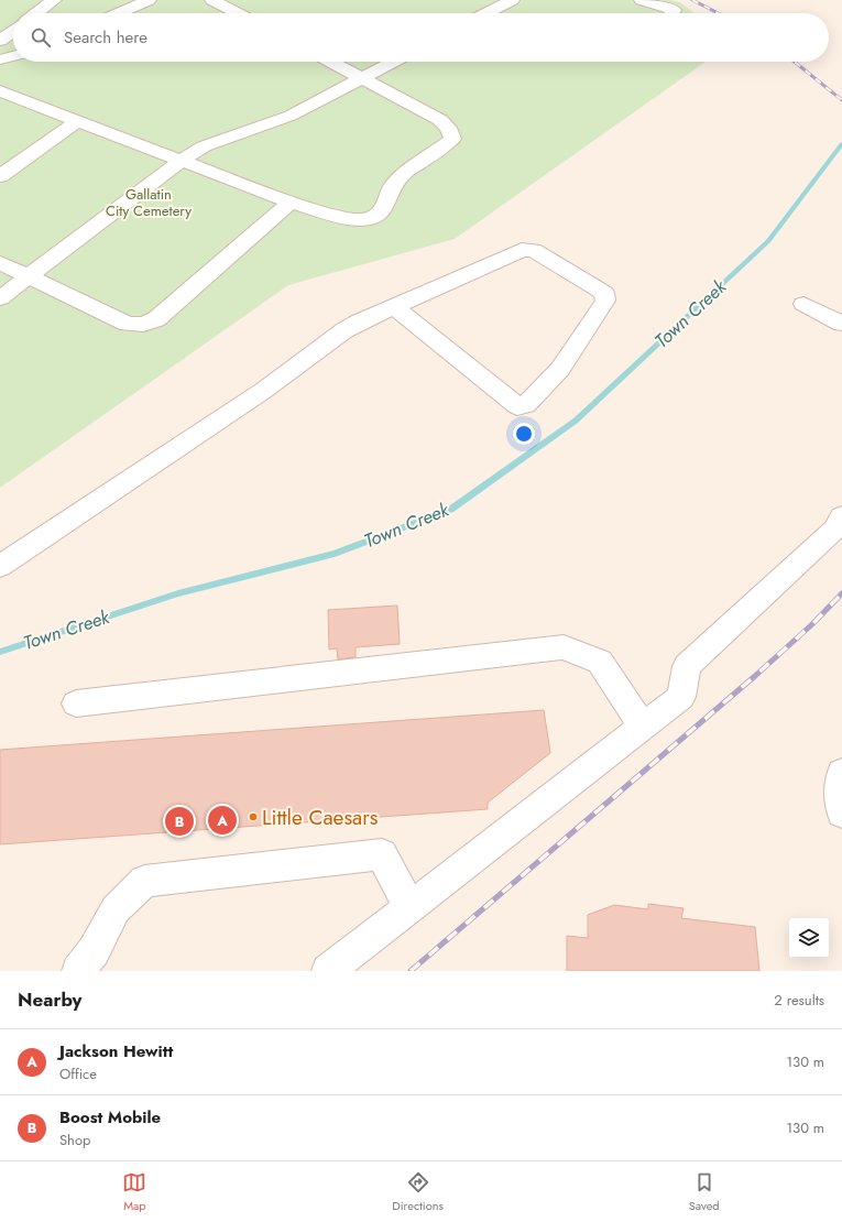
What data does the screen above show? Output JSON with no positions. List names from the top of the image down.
{
  "water": ["Town Creek"],
  "parks": ["Gallatin City Cemetery"],
  "places": ["Little Caesars"],
  "page": {
    "search": "Search here",
    "pins": ["A", "B"],
    "heading": ["Nearby", "2 results"],
    "list": [
      {
        "mark": "A",
        "name": "Jackson Hewitt",
        "note": "Office",
        "value": "130 m"
      },
      {
        "mark": "B",
        "name": "Boost Mobile",
        "note": "Shop",
        "value": "130 m"
      }
    ],
    "nav": ["Map", "Directions", "Saved"]
  }
}
